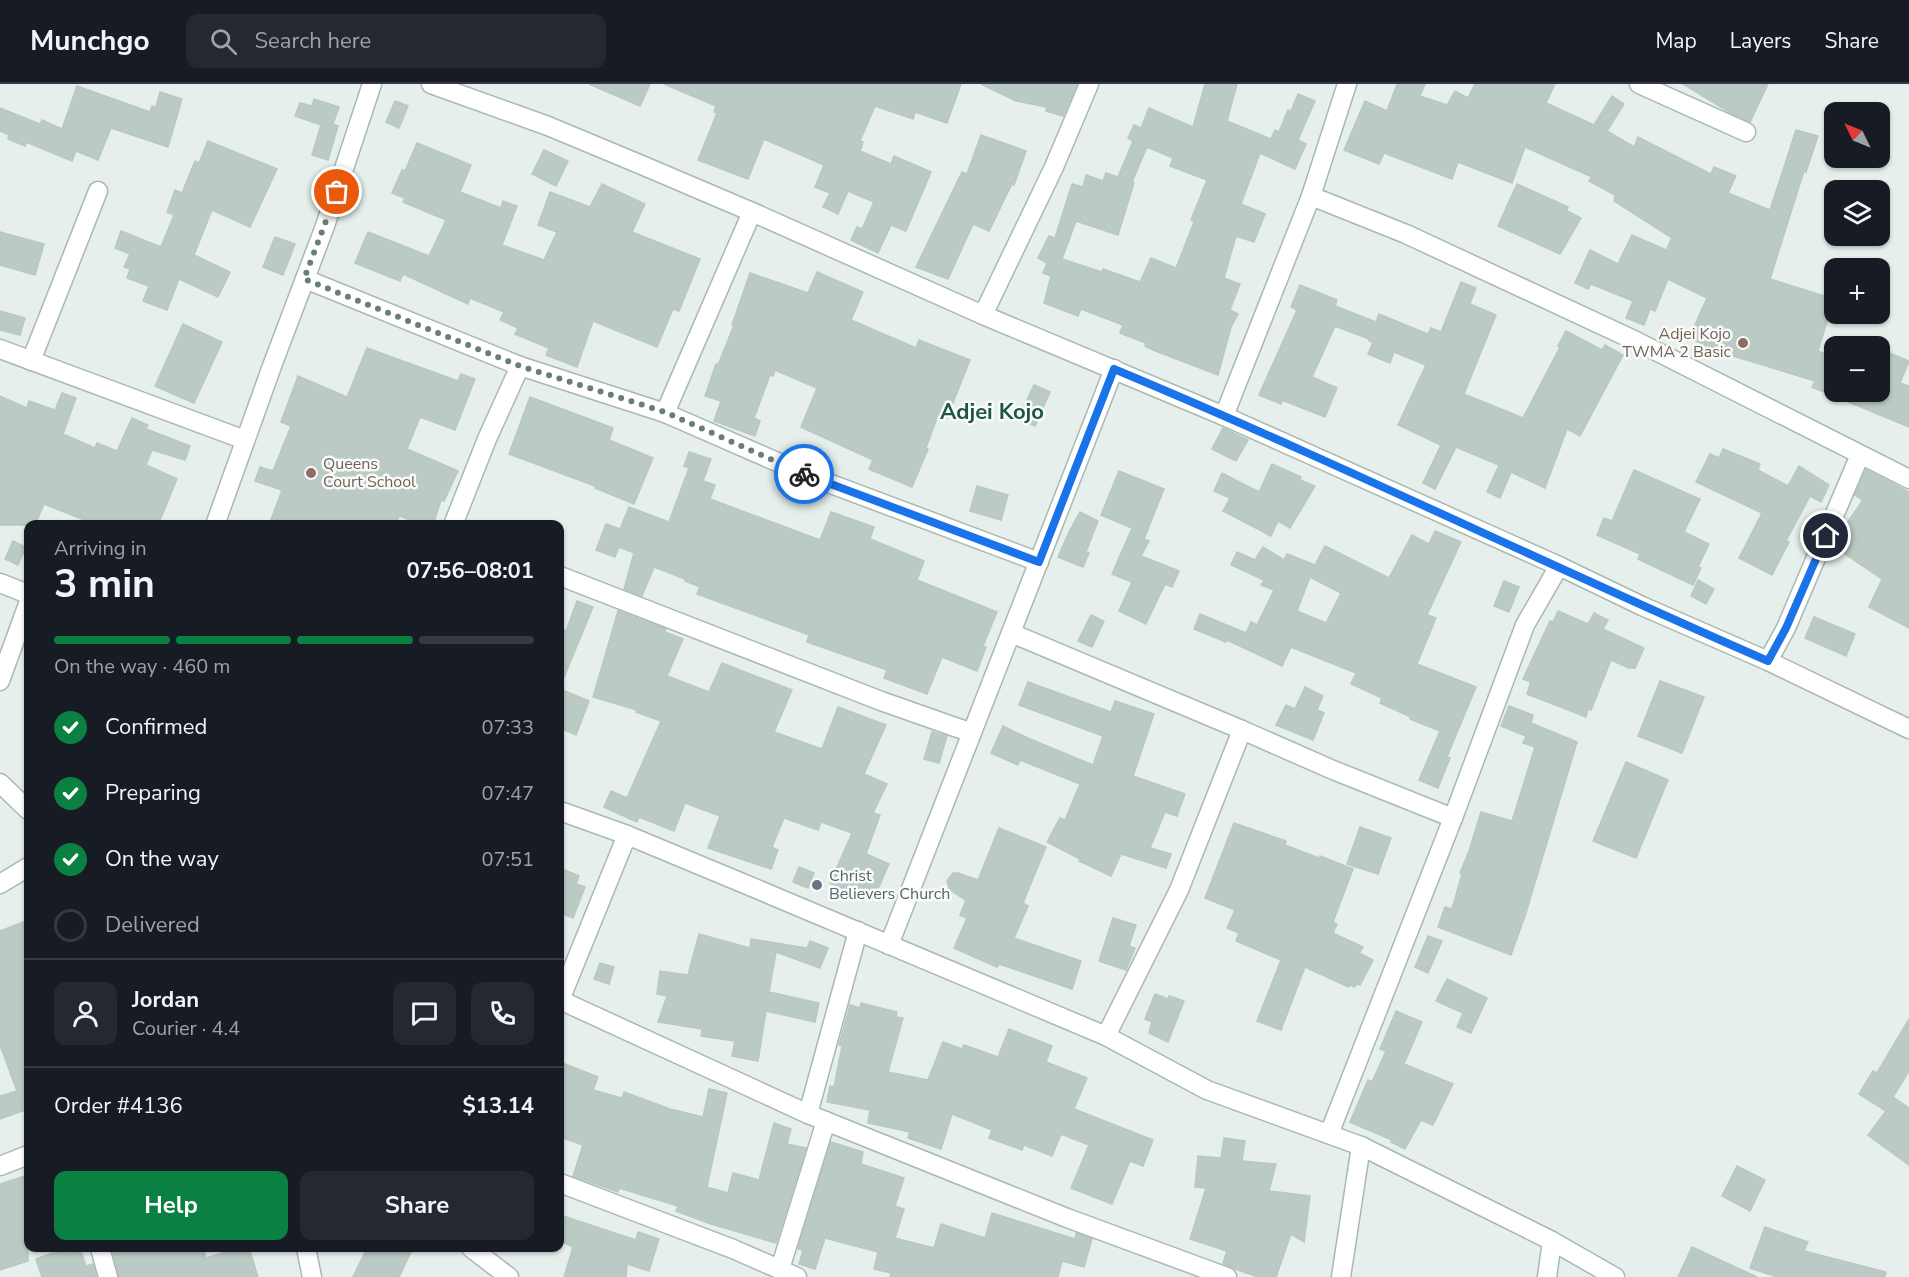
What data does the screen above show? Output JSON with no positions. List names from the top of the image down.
{
  "districts": ["Adjei Kojo"],
  "places": ["Adjei Kojo TWMA 2 Basic", "Queens Court School", "Christ Believers Church"],
  "north": "top left",
  "page": {
    "header": "Munchgo",
    "search": "Search here",
    "nav": ["Map", "Layers", "Share"],
    "map_buttons": ["+", "−"],
    "heading": ["3 min", "Arriving in", "07:56–08:01"],
    "panel": [
      "Jordan",
      "Courier · 4.4",
      "Order #4136",
      "$13.14"
    ],
    "bar": "On the way · 460 m",
    "list": [
      ["Confirmed", "07:33"],
      ["Preparing", "07:47"],
      ["On the way", "07:51"],
      "Delivered"
    ],
    "buttons": ["Help", "Share"]
  }
}
